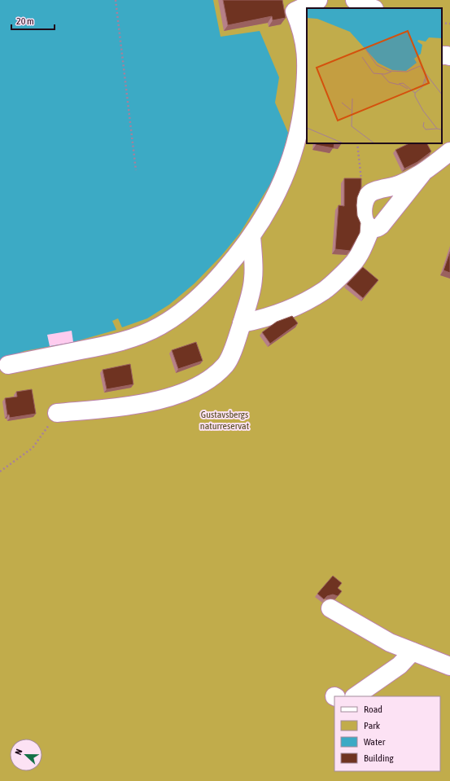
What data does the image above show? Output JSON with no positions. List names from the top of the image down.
{
  "parks": ["Gustavsbergs naturreservat"],
  "legend": [
    "Road",
    "Park",
    "Water",
    "Building"
  ],
  "scale_bar": "20 m",
  "north": "left"
}
